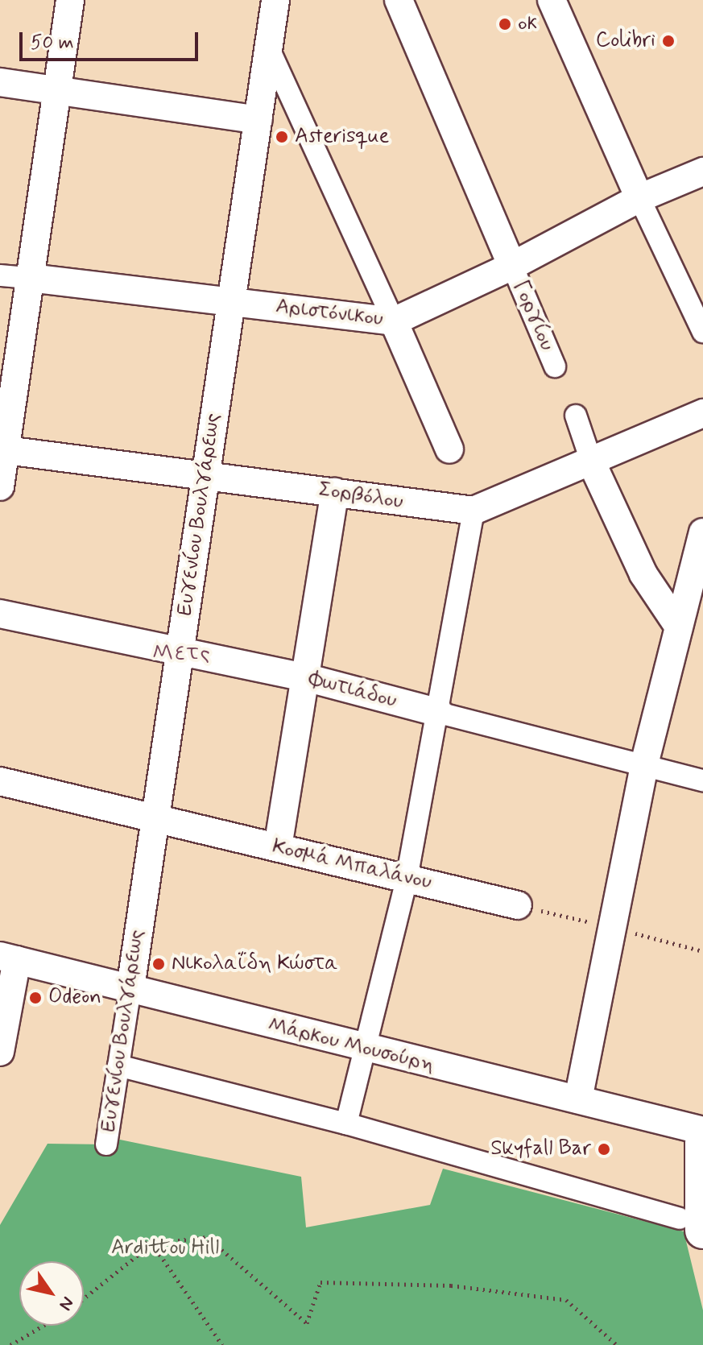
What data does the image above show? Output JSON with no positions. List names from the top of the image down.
{
  "streets": {
    "street": [
      "Αριστόνικου",
      "Γοργίου",
      "Σορβόλου",
      "Ευγενίου Βουλγάρεως",
      "Φωτιάδου",
      "Κοσμά Μπαλάνου",
      "Μάρκου Μουσούρη"
    ]
  },
  "crossings": [
    ["Αριστόνικου", "Γοργίου"],
    ["Αριστόνικου", "Ευγενίου Βουλγάρεως"],
    ["Σορβόλου", "Ευγενίου Βουλγάρεως"],
    ["Ευγενίου Βουλγάρεως", "Φωτιάδου"],
    ["Ευγενίου Βουλγάρεως", "Κοσμά Μπαλάνου"],
    ["Ευγενίου Βουλγάρεως", "Μάρκου Μουσούρη"]
  ],
  "districts": ["Μετς"],
  "parks": ["Ardittou Hill"],
  "places": [
    "οκ",
    "Colibri",
    "Asterisque",
    "Νικολαΐδη Κώστα",
    "Odeon",
    "Skyfall Bar"
  ],
  "scale_bar": "50 m",
  "north": "bottom right"
}
